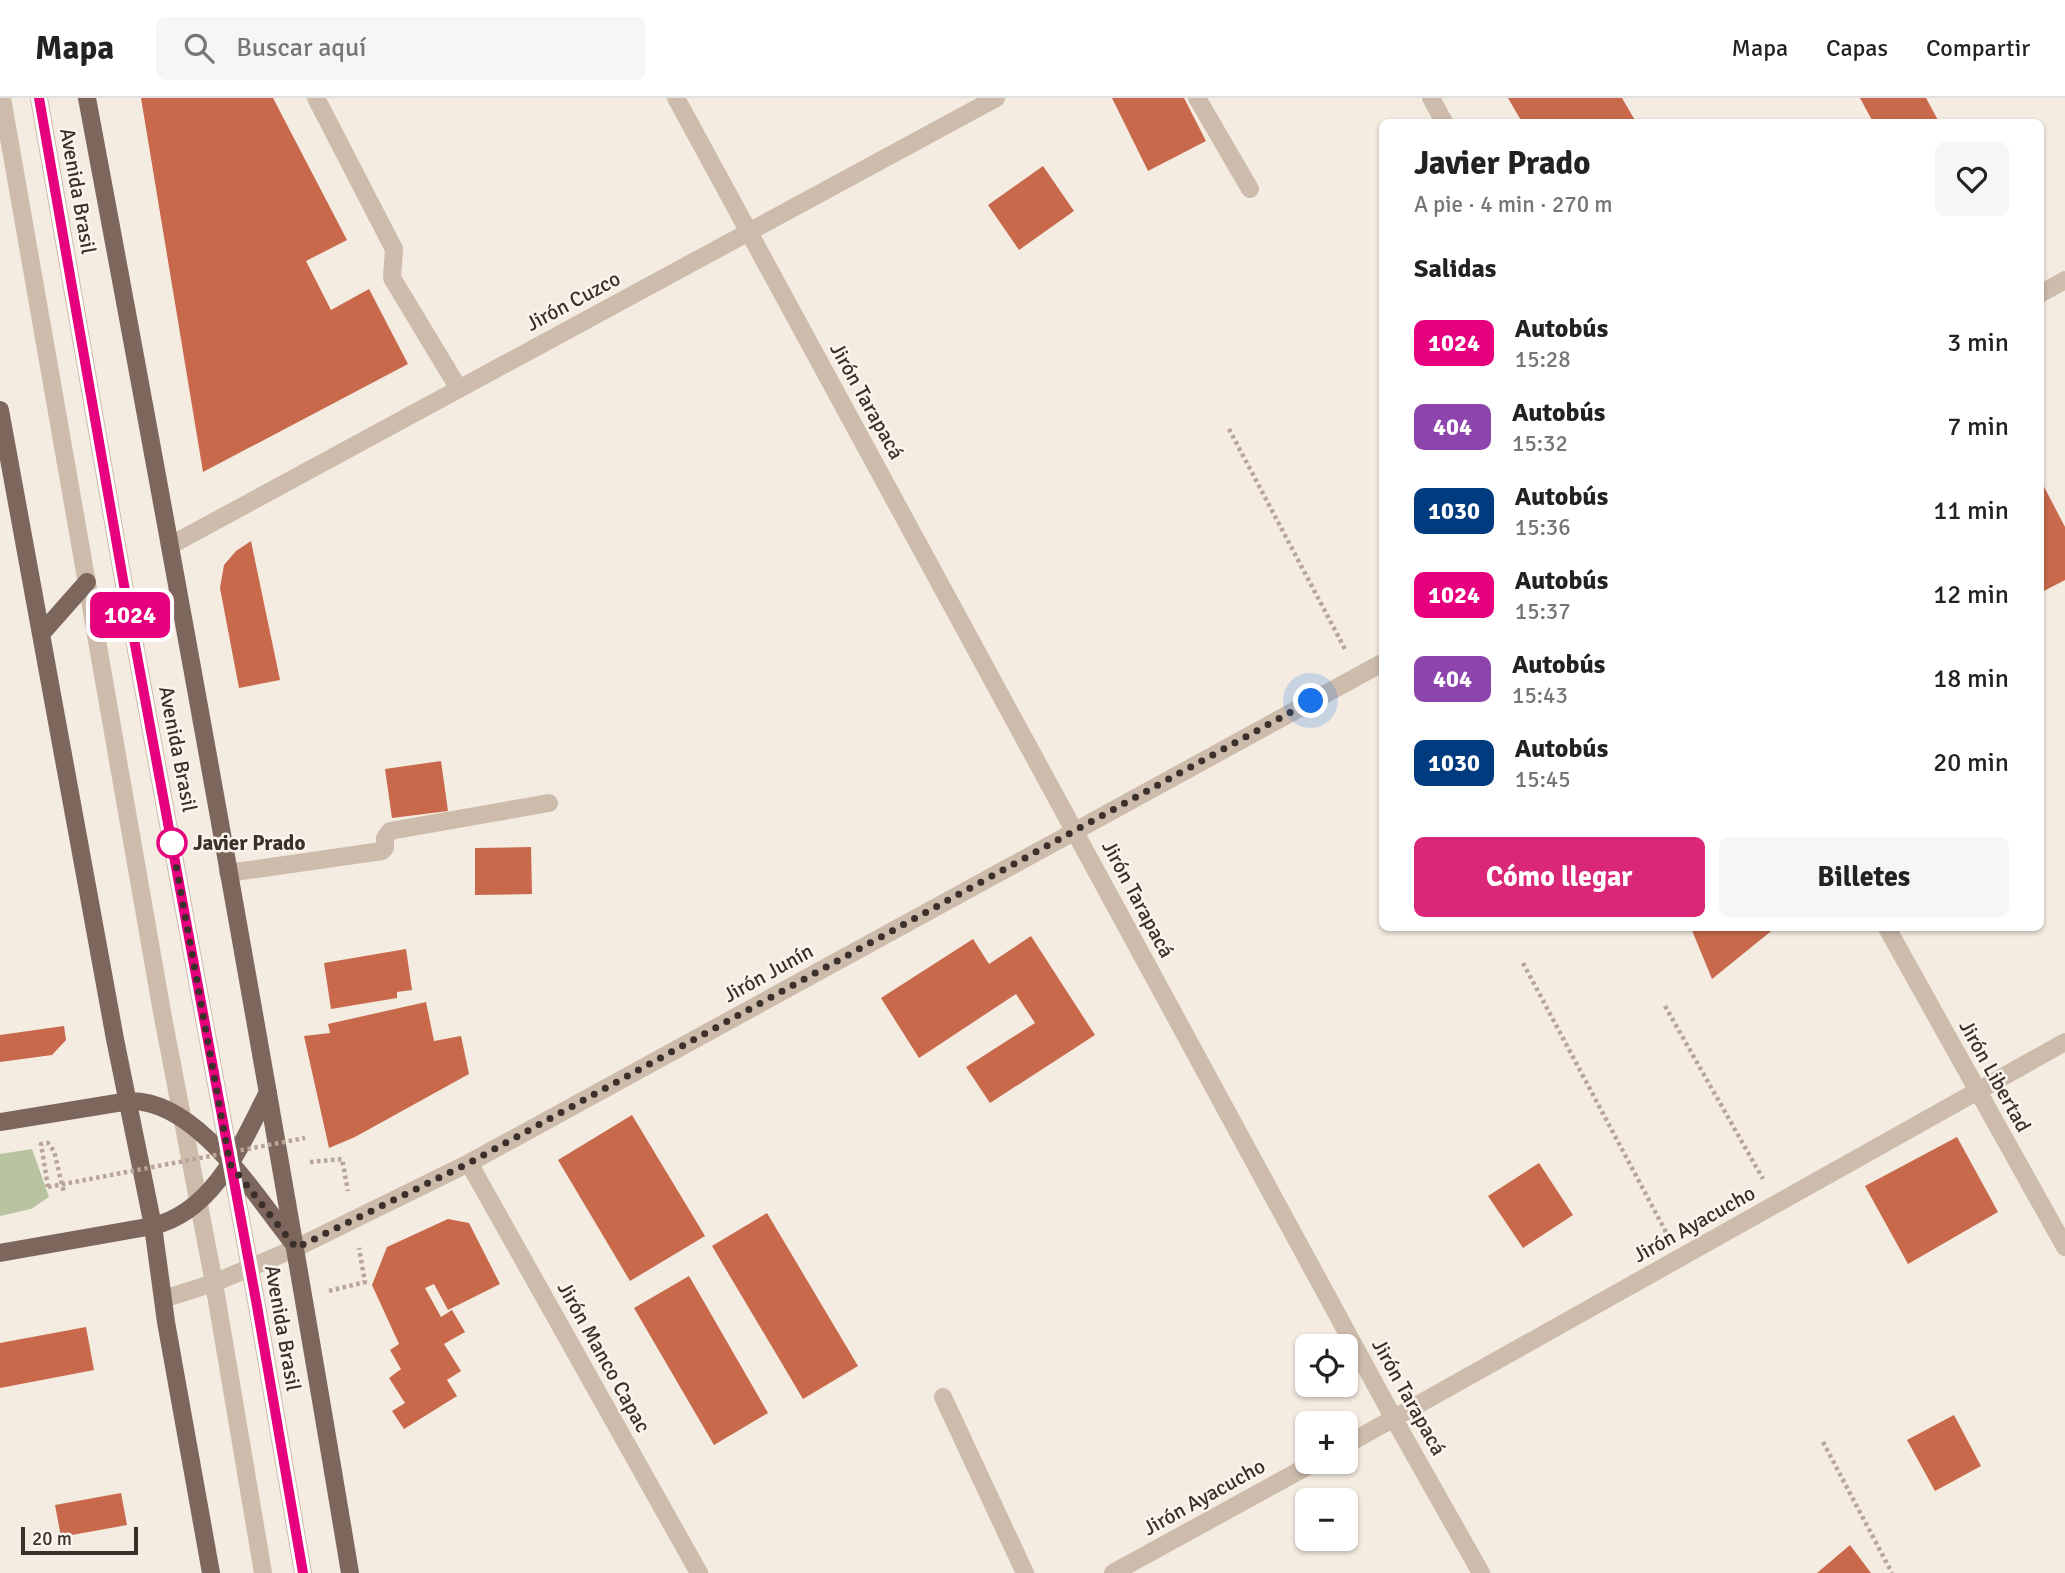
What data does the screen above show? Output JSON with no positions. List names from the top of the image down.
{
  "streets": {
    "main road": ["Avenida Brasil"],
    "street": [
      "Jirón Cuzco",
      "Jirón Tarapacá",
      "Jirón Junín",
      "Jirón Libertad",
      "Jirón Ayacucho",
      "Jirón Manco Capac"
    ]
  },
  "crossings": [
    ["Avenida Brasil", "Jirón Cuzco"],
    ["Avenida Brasil", "Jirón Junín"],
    ["Jirón Cuzco", "Jirón Tarapacá"],
    ["Jirón Tarapacá", "Jirón Junín"],
    ["Jirón Tarapacá", "Jirón Ayacucho"],
    ["Jirón Junín", "Jirón Manco Capac"],
    ["Jirón Libertad", "Jirón Ayacucho"]
  ],
  "places": ["Javier Prado"],
  "lines": ["bus line 1024"],
  "scale_bar": "20 m",
  "page": {
    "header": "Mapa",
    "search": "Buscar aquí",
    "nav": ["Mapa", "Capas", "Compartir"],
    "on_map": "1024",
    "heading": [
      ["Javier Prado", "A pie · 4 min · 270 m"],
      "Salidas"
    ],
    "list": [
      {
        "mark": "1024",
        "name": "Autobús",
        "note": "15:28",
        "value": "3 min"
      },
      {
        "mark": "404",
        "name": "Autobús",
        "note": "15:32",
        "value": "7 min"
      },
      {
        "mark": "1030",
        "name": "Autobús",
        "note": "15:36",
        "value": "11 min"
      },
      {
        "mark": "1024",
        "name": "Autobús",
        "note": "15:37",
        "value": "12 min"
      },
      {
        "mark": "404",
        "name": "Autobús",
        "note": "15:43",
        "value": "18 min"
      },
      {
        "mark": "1030",
        "name": "Autobús",
        "note": "15:45",
        "value": "20 min"
      }
    ],
    "buttons": ["Cómo llegar", "Billetes"],
    "map_buttons": ["+", "−"],
    "scale": "20 m"
  }
}
